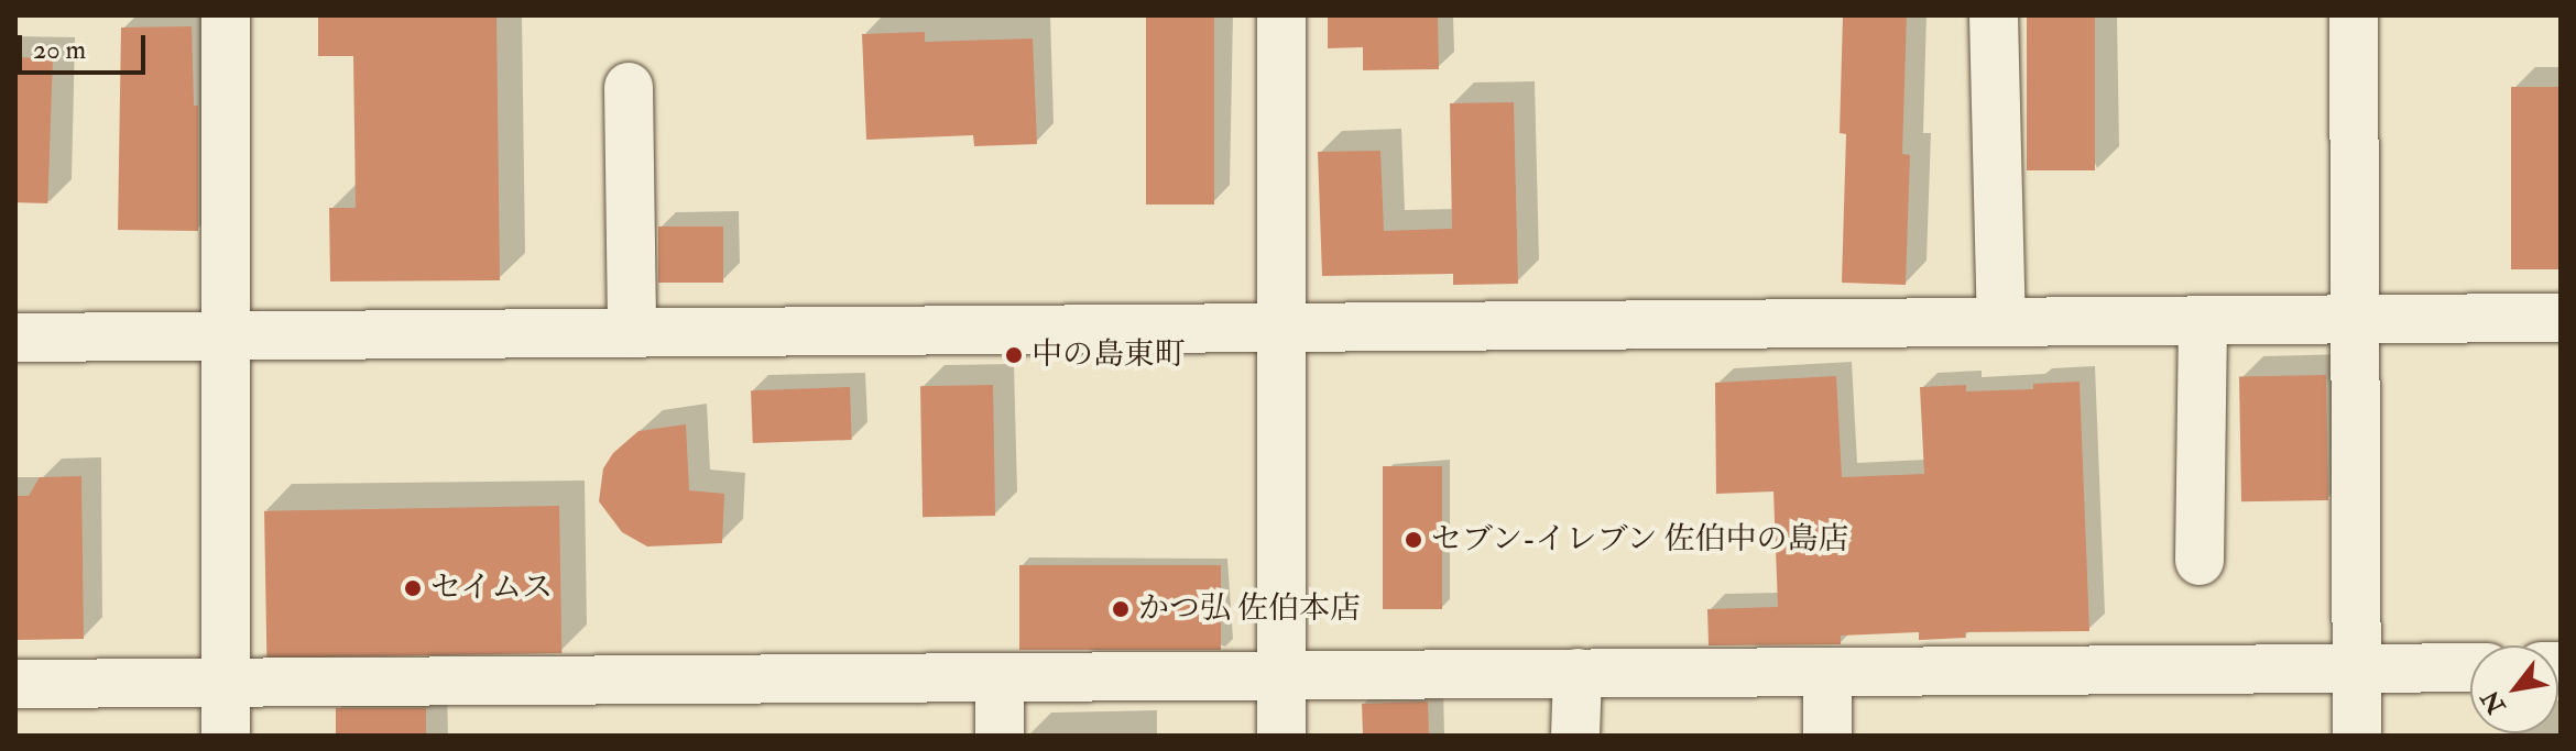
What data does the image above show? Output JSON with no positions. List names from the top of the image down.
{
  "places": [
    "中の島東町",
    "セブン-イレブン 佐伯中の島店",
    "セイムス",
    "かつ弘 佐伯本店"
  ],
  "scale_bar": "20 m",
  "north": "bottom left"
}
